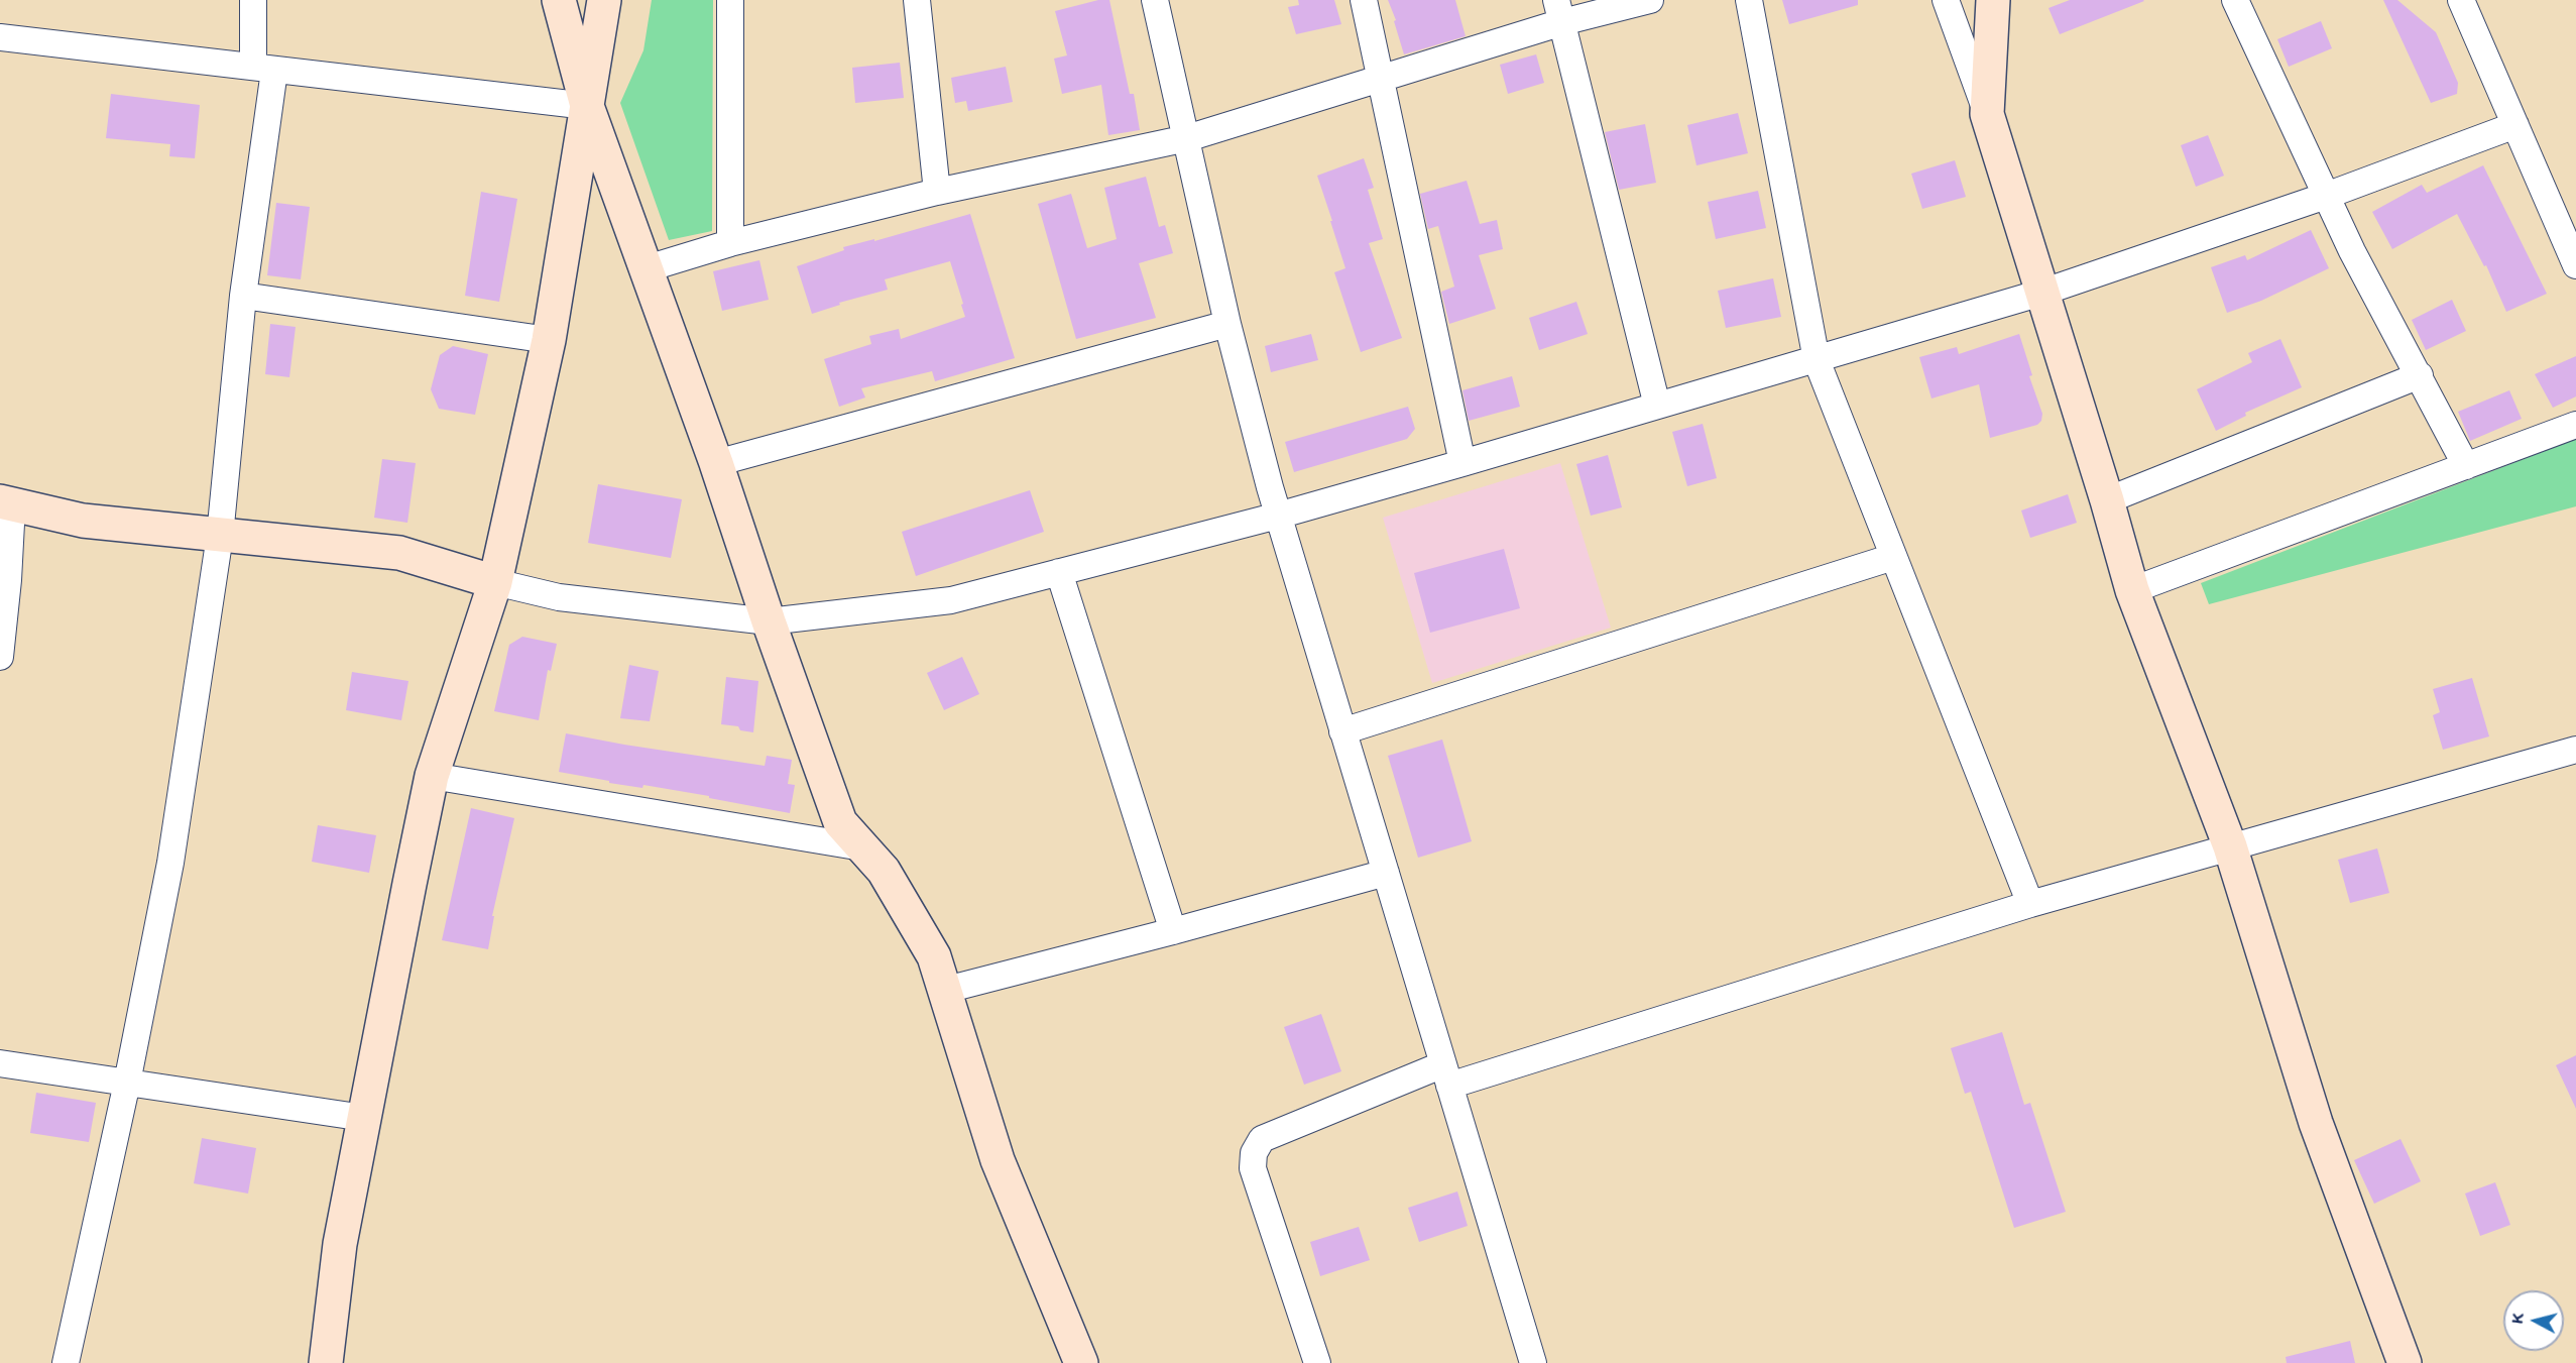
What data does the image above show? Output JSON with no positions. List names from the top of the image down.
{
  "north": "left"
}
